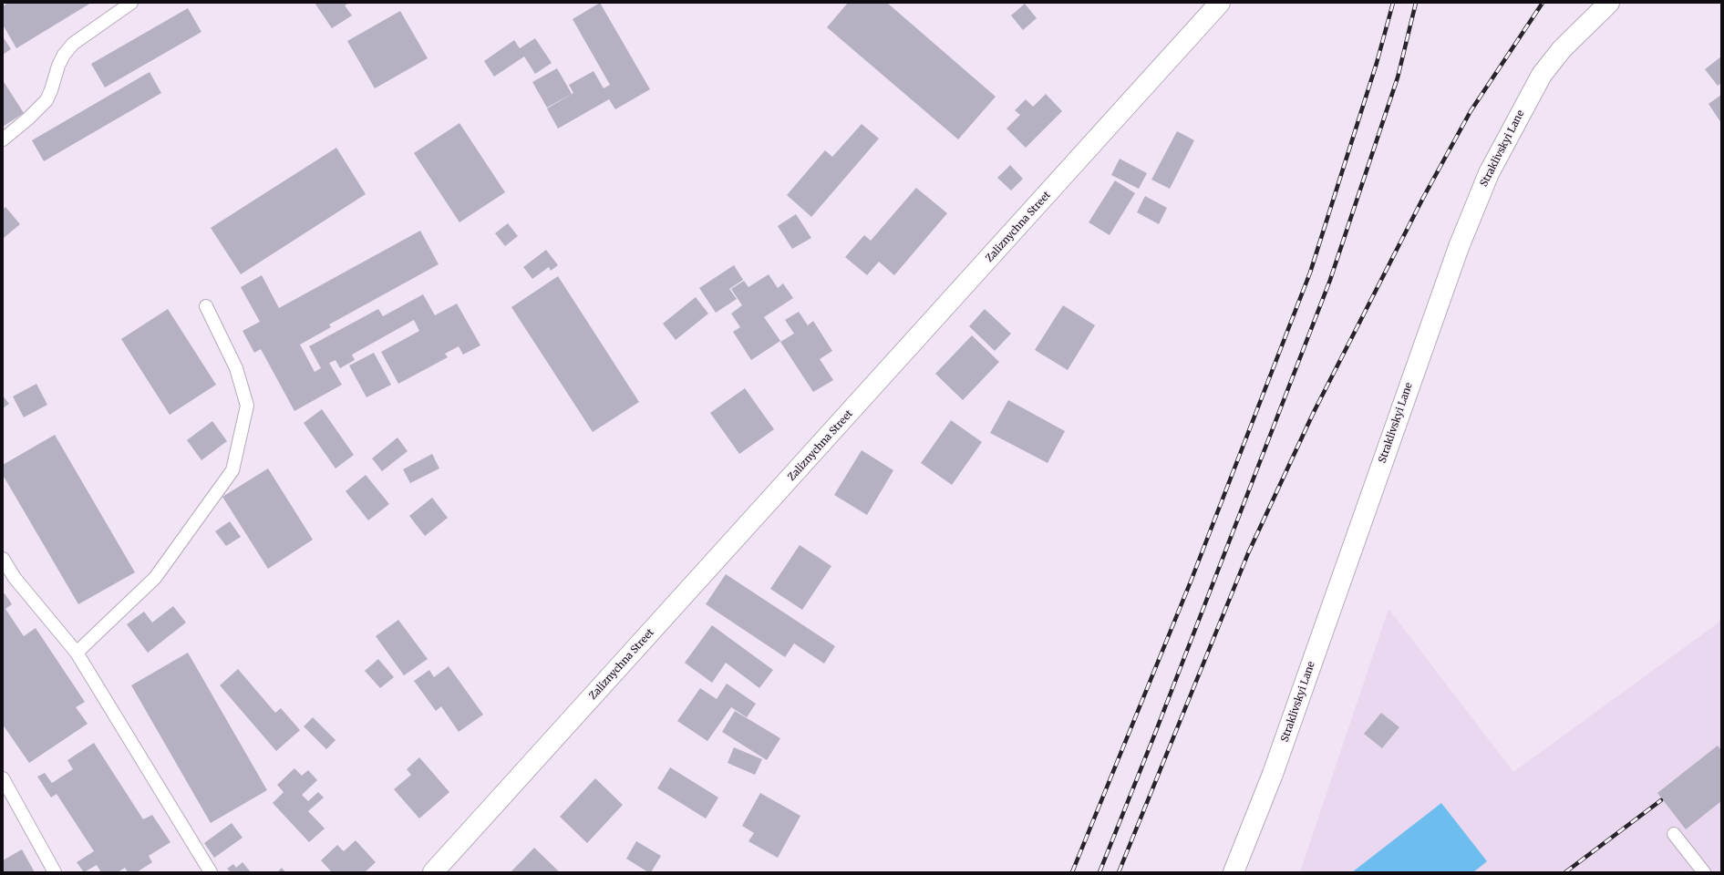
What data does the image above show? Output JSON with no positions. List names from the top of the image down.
{
  "streets": {
    "street": ["Straklivskyi Lane", "Zaliznychna Street"]
  }
}
